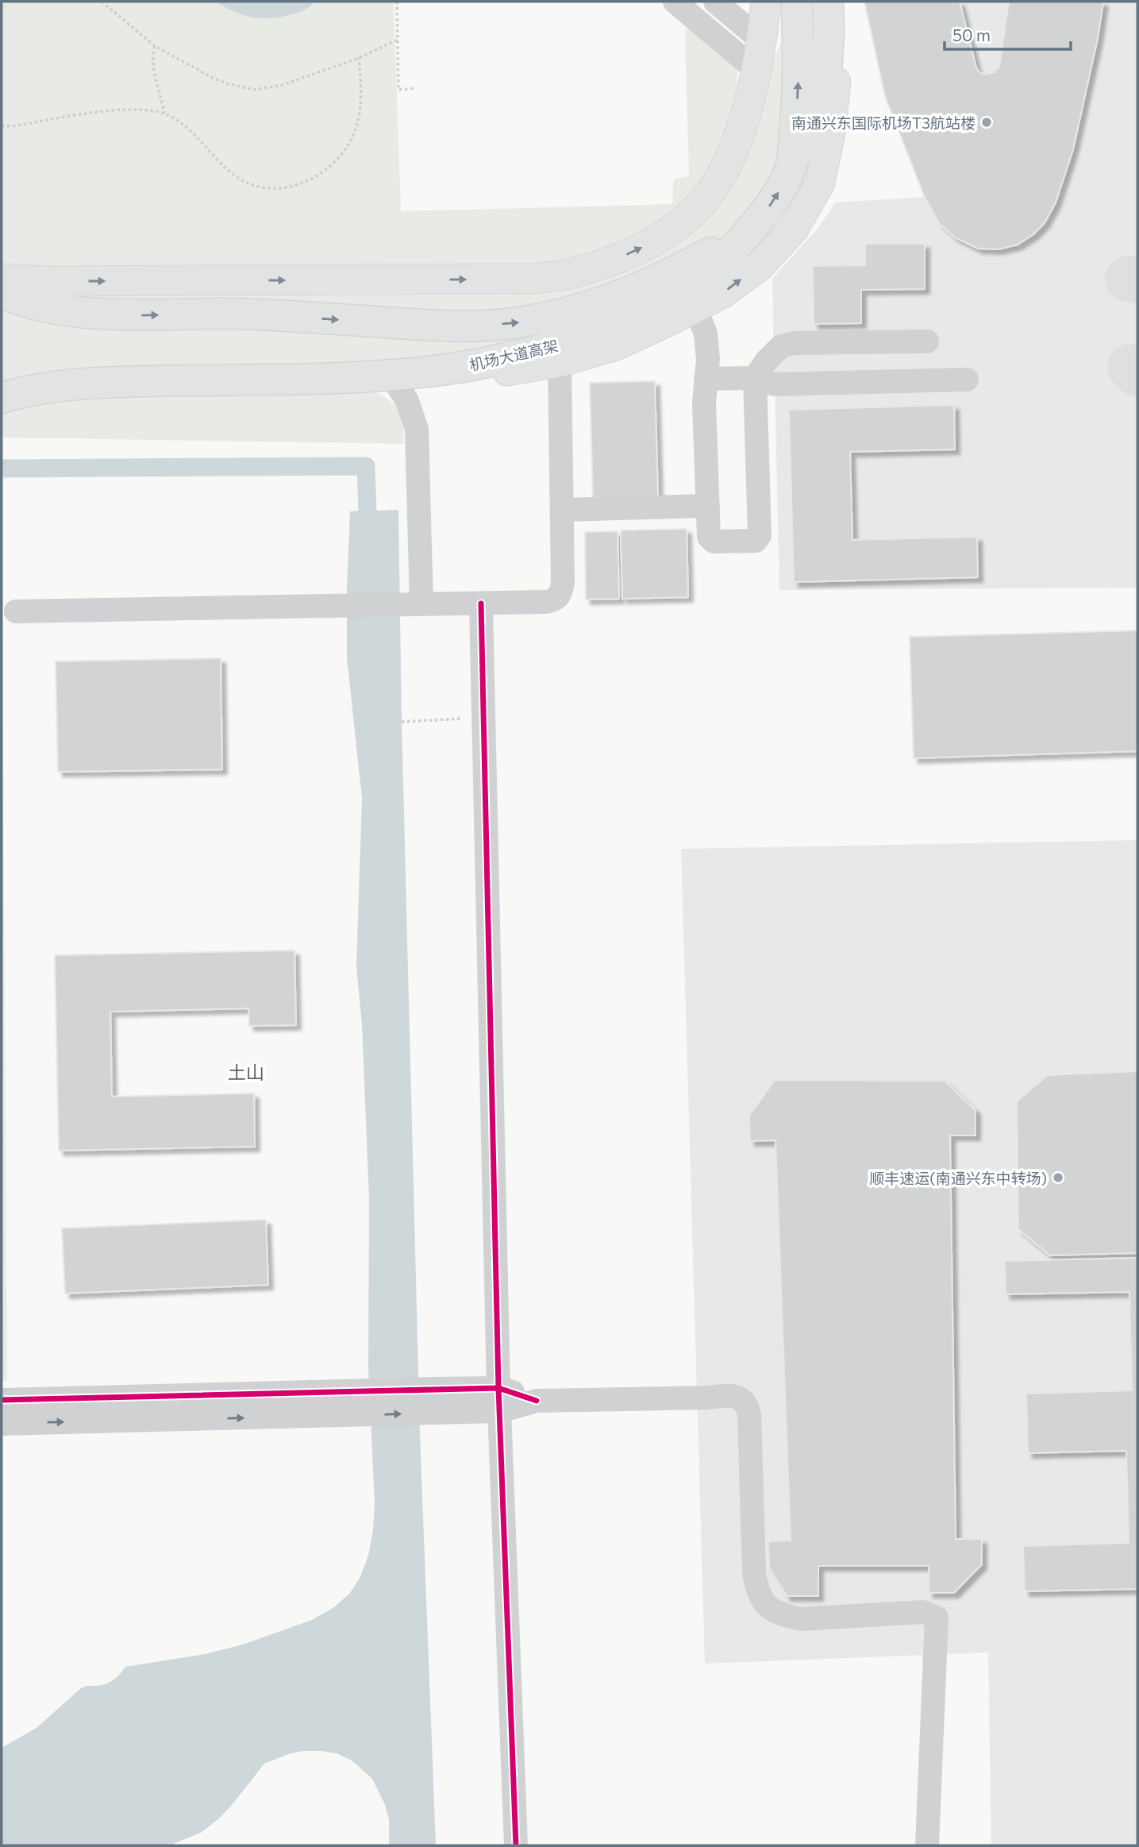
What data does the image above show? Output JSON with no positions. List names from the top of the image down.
{
  "streets": {
    "highway": ["机场大道高架"]
  },
  "districts": ["土山"],
  "places": ["南通兴东国际机场T3航站楼", "顺丰速运(南通兴东中转场)"],
  "scale_bar": "50 m"
}
